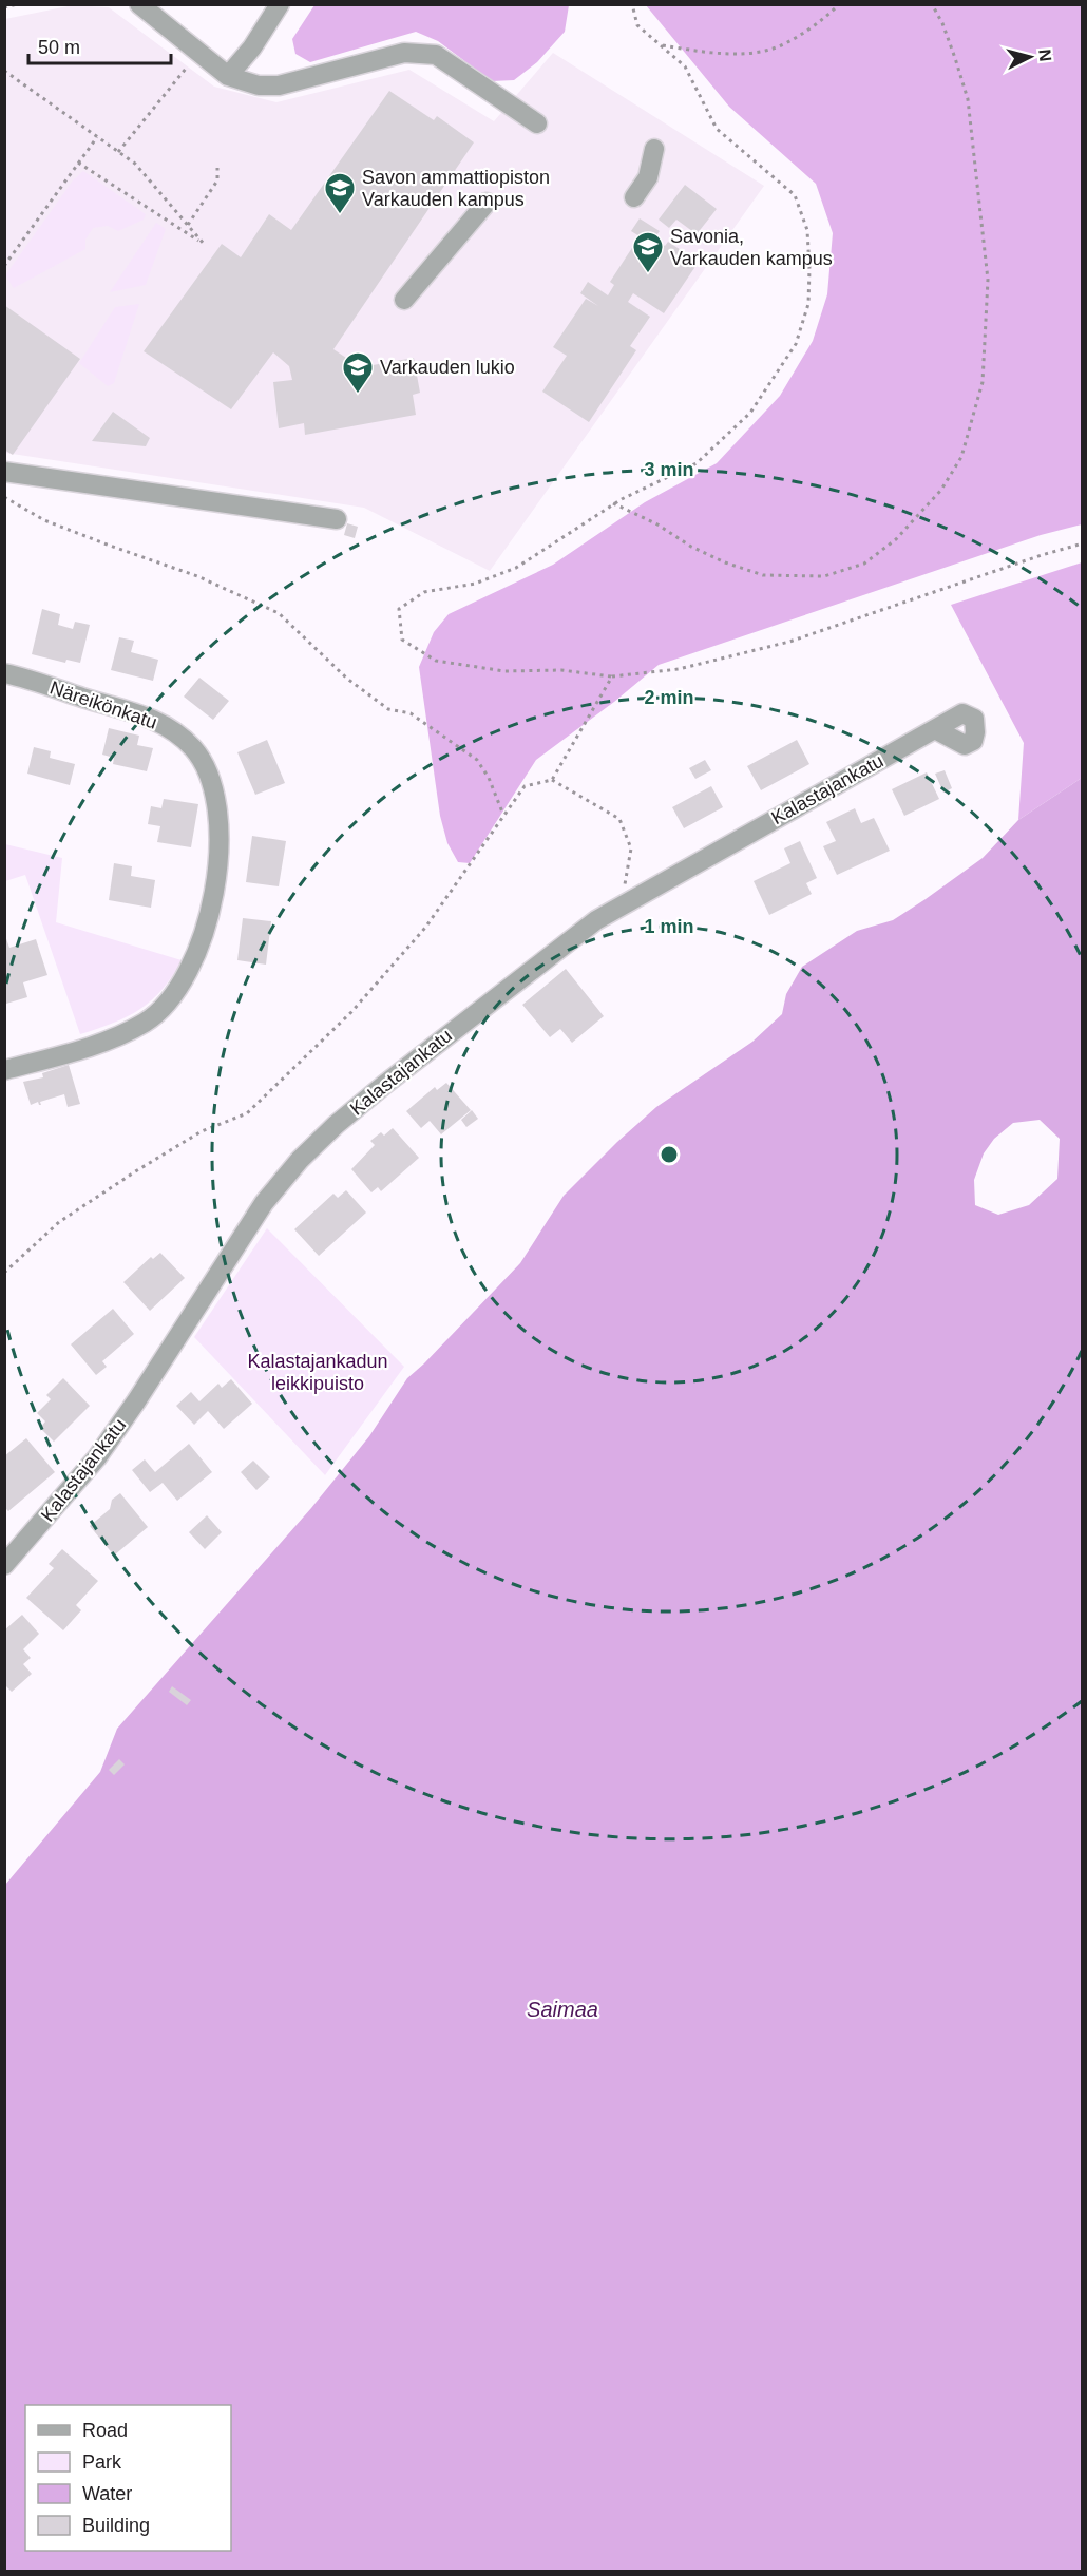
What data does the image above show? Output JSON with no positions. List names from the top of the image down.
{
  "streets": {
    "street": ["Näreikönkatu", "Kalastajankatu"]
  },
  "water": ["Saimaa"],
  "parks": ["Kalastajankadun leikkipuisto"],
  "places": {
    "school or university": ["Savon ammattiopiston Varkauden kampus", "Savonia, Varkauden kampus", "Varkauden lukio"]
  },
  "legend": [
    "Road",
    "Park",
    "Water",
    "Building"
  ],
  "scale_bar": "50 m",
  "north": "right",
  "rings": ["3 min", "2 min", "1 min"]
}
